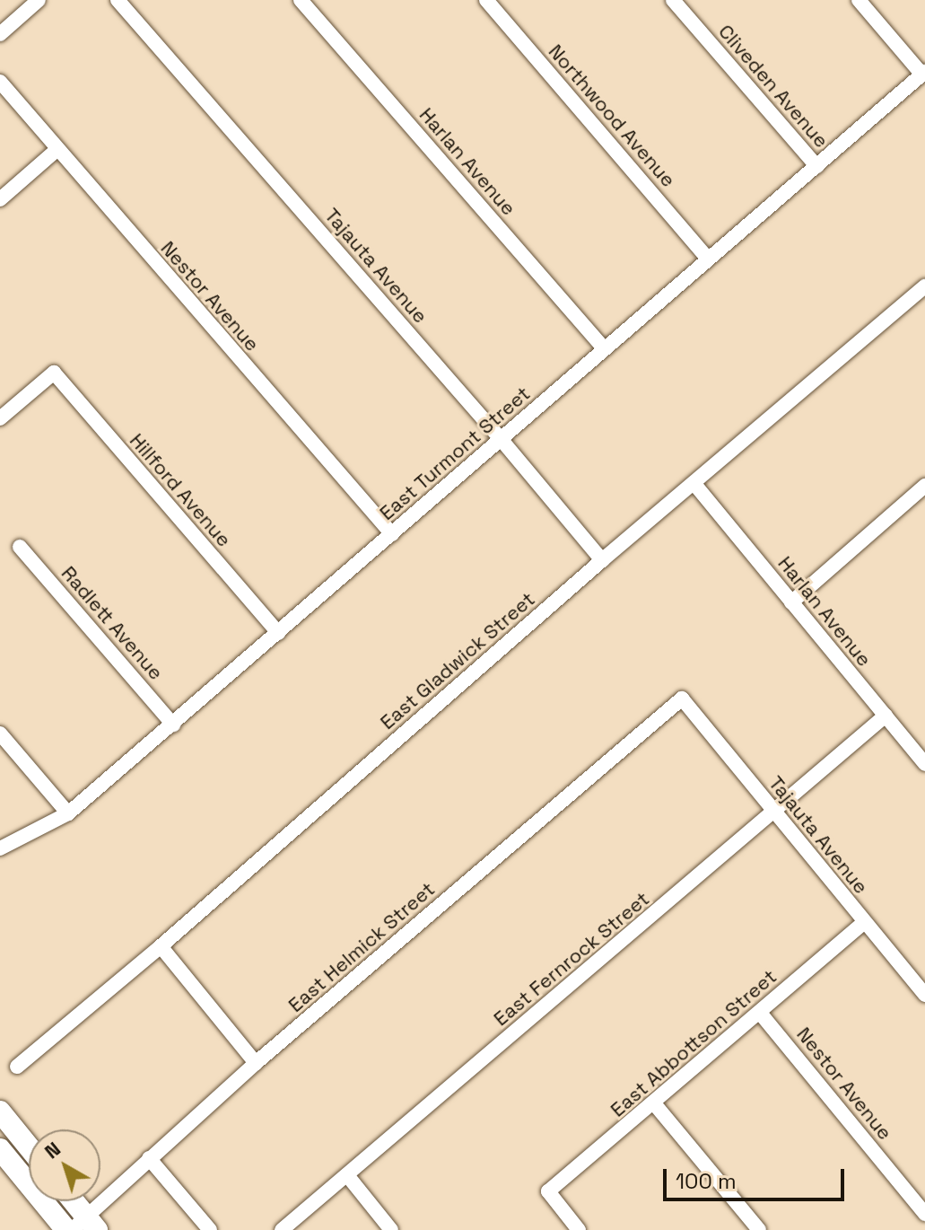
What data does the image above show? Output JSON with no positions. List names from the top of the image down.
{
  "streets": {
    "street": [
      "Cliveden Avenue",
      "Northwood Avenue",
      "Harlan Avenue",
      "Tajauta Avenue",
      "Nestor Avenue",
      "East Turmont Street",
      "Hillford Avenue",
      "Radlett Avenue",
      "East Gladwick Street",
      "East Helmick Street",
      "East Fernrock Street",
      "East Abbottson Street"
    ]
  },
  "crossings": [
    ["Cliveden Avenue", "East Turmont Street"],
    ["Northwood Avenue", "East Turmont Street"],
    ["Harlan Avenue", "East Turmont Street"],
    ["Harlan Avenue", "East Gladwick Street"],
    ["Harlan Avenue", "East Fernrock Street"],
    ["Tajauta Avenue", "East Turmont Street"],
    ["Tajauta Avenue", "East Gladwick Street"],
    ["Tajauta Avenue", "East Helmick Street"],
    ["Tajauta Avenue", "East Fernrock Street"],
    ["Tajauta Avenue", "East Abbottson Street"],
    ["Nestor Avenue", "East Turmont Street"],
    ["Nestor Avenue", "East Abbottson Street"],
    ["East Turmont Street", "Hillford Avenue"],
    ["East Turmont Street", "Radlett Avenue"]
  ],
  "scale_bar": "100 m",
  "north": "top left"
}
